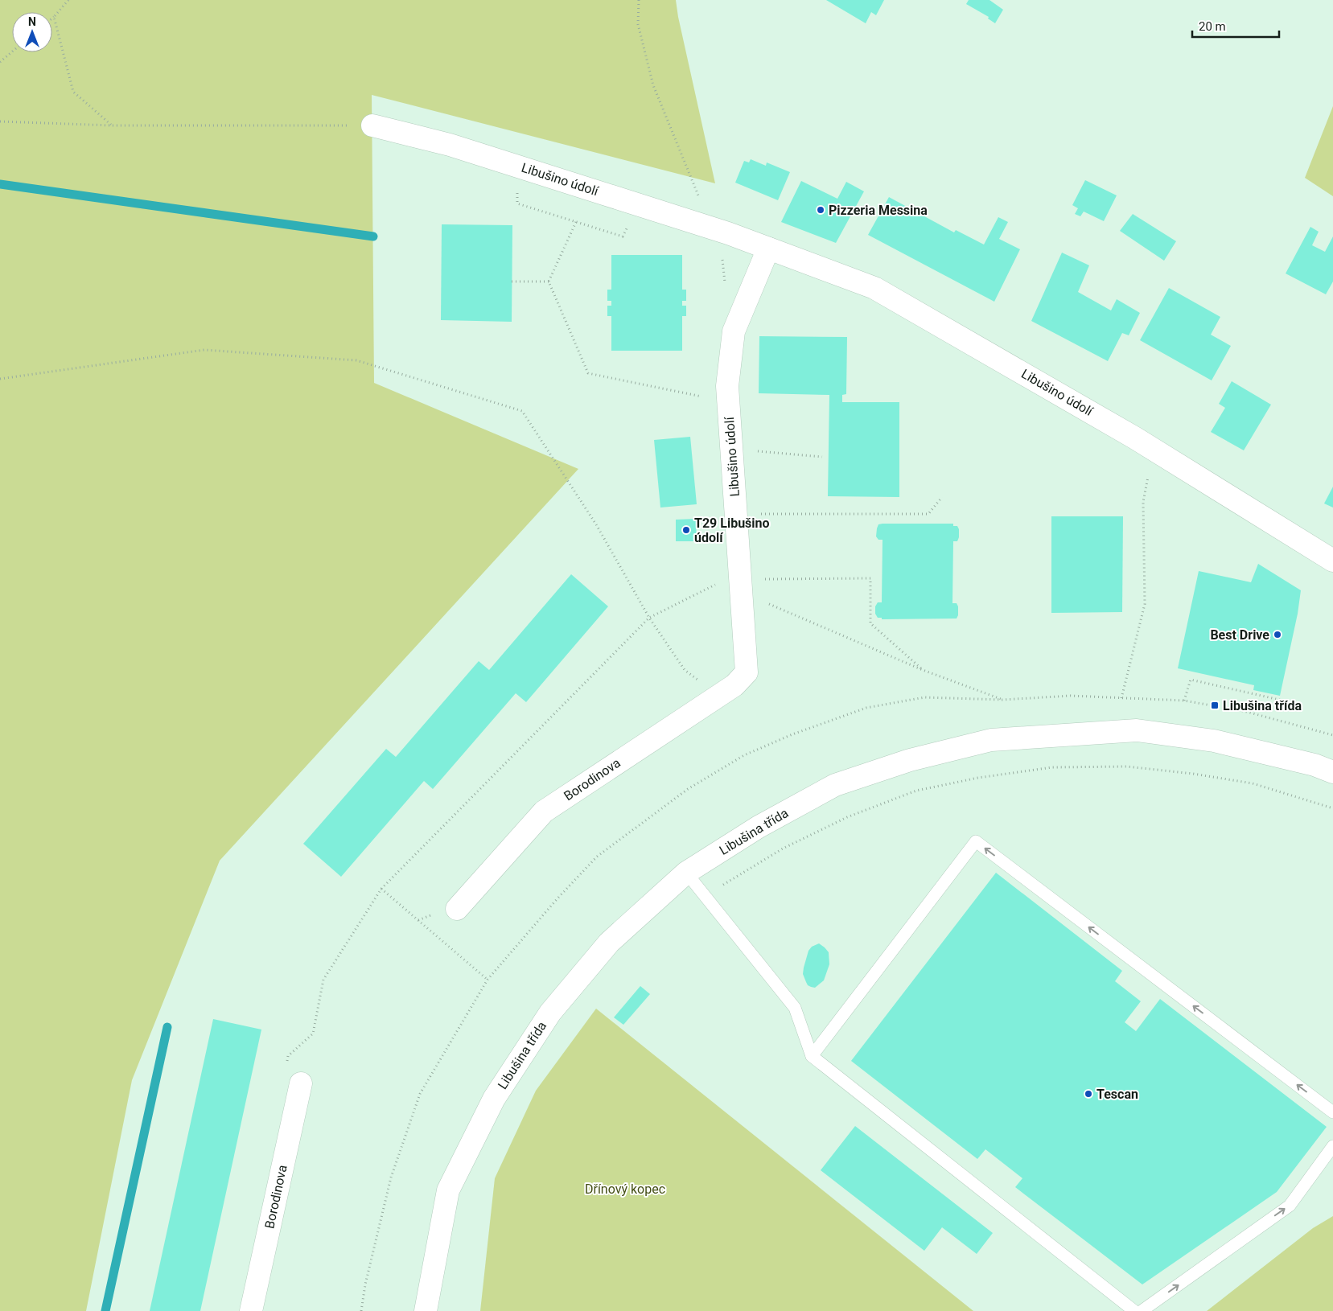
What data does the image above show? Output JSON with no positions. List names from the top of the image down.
{
  "streets": {
    "street": ["Libušino údolí", "Borodinova", "Libušina třída"]
  },
  "crossings": [
    ["Libušino údolí", "Borodinova"]
  ],
  "parks": ["Dřínový kopec"],
  "places": {
    "other": [
      "Pizzeria Messina",
      "T29 Libušino údolí",
      "Best Drive",
      "Tescan"
    ],
    "transit": ["Libušina třída"]
  },
  "scale_bar": "20 m",
  "north": "top"
}
